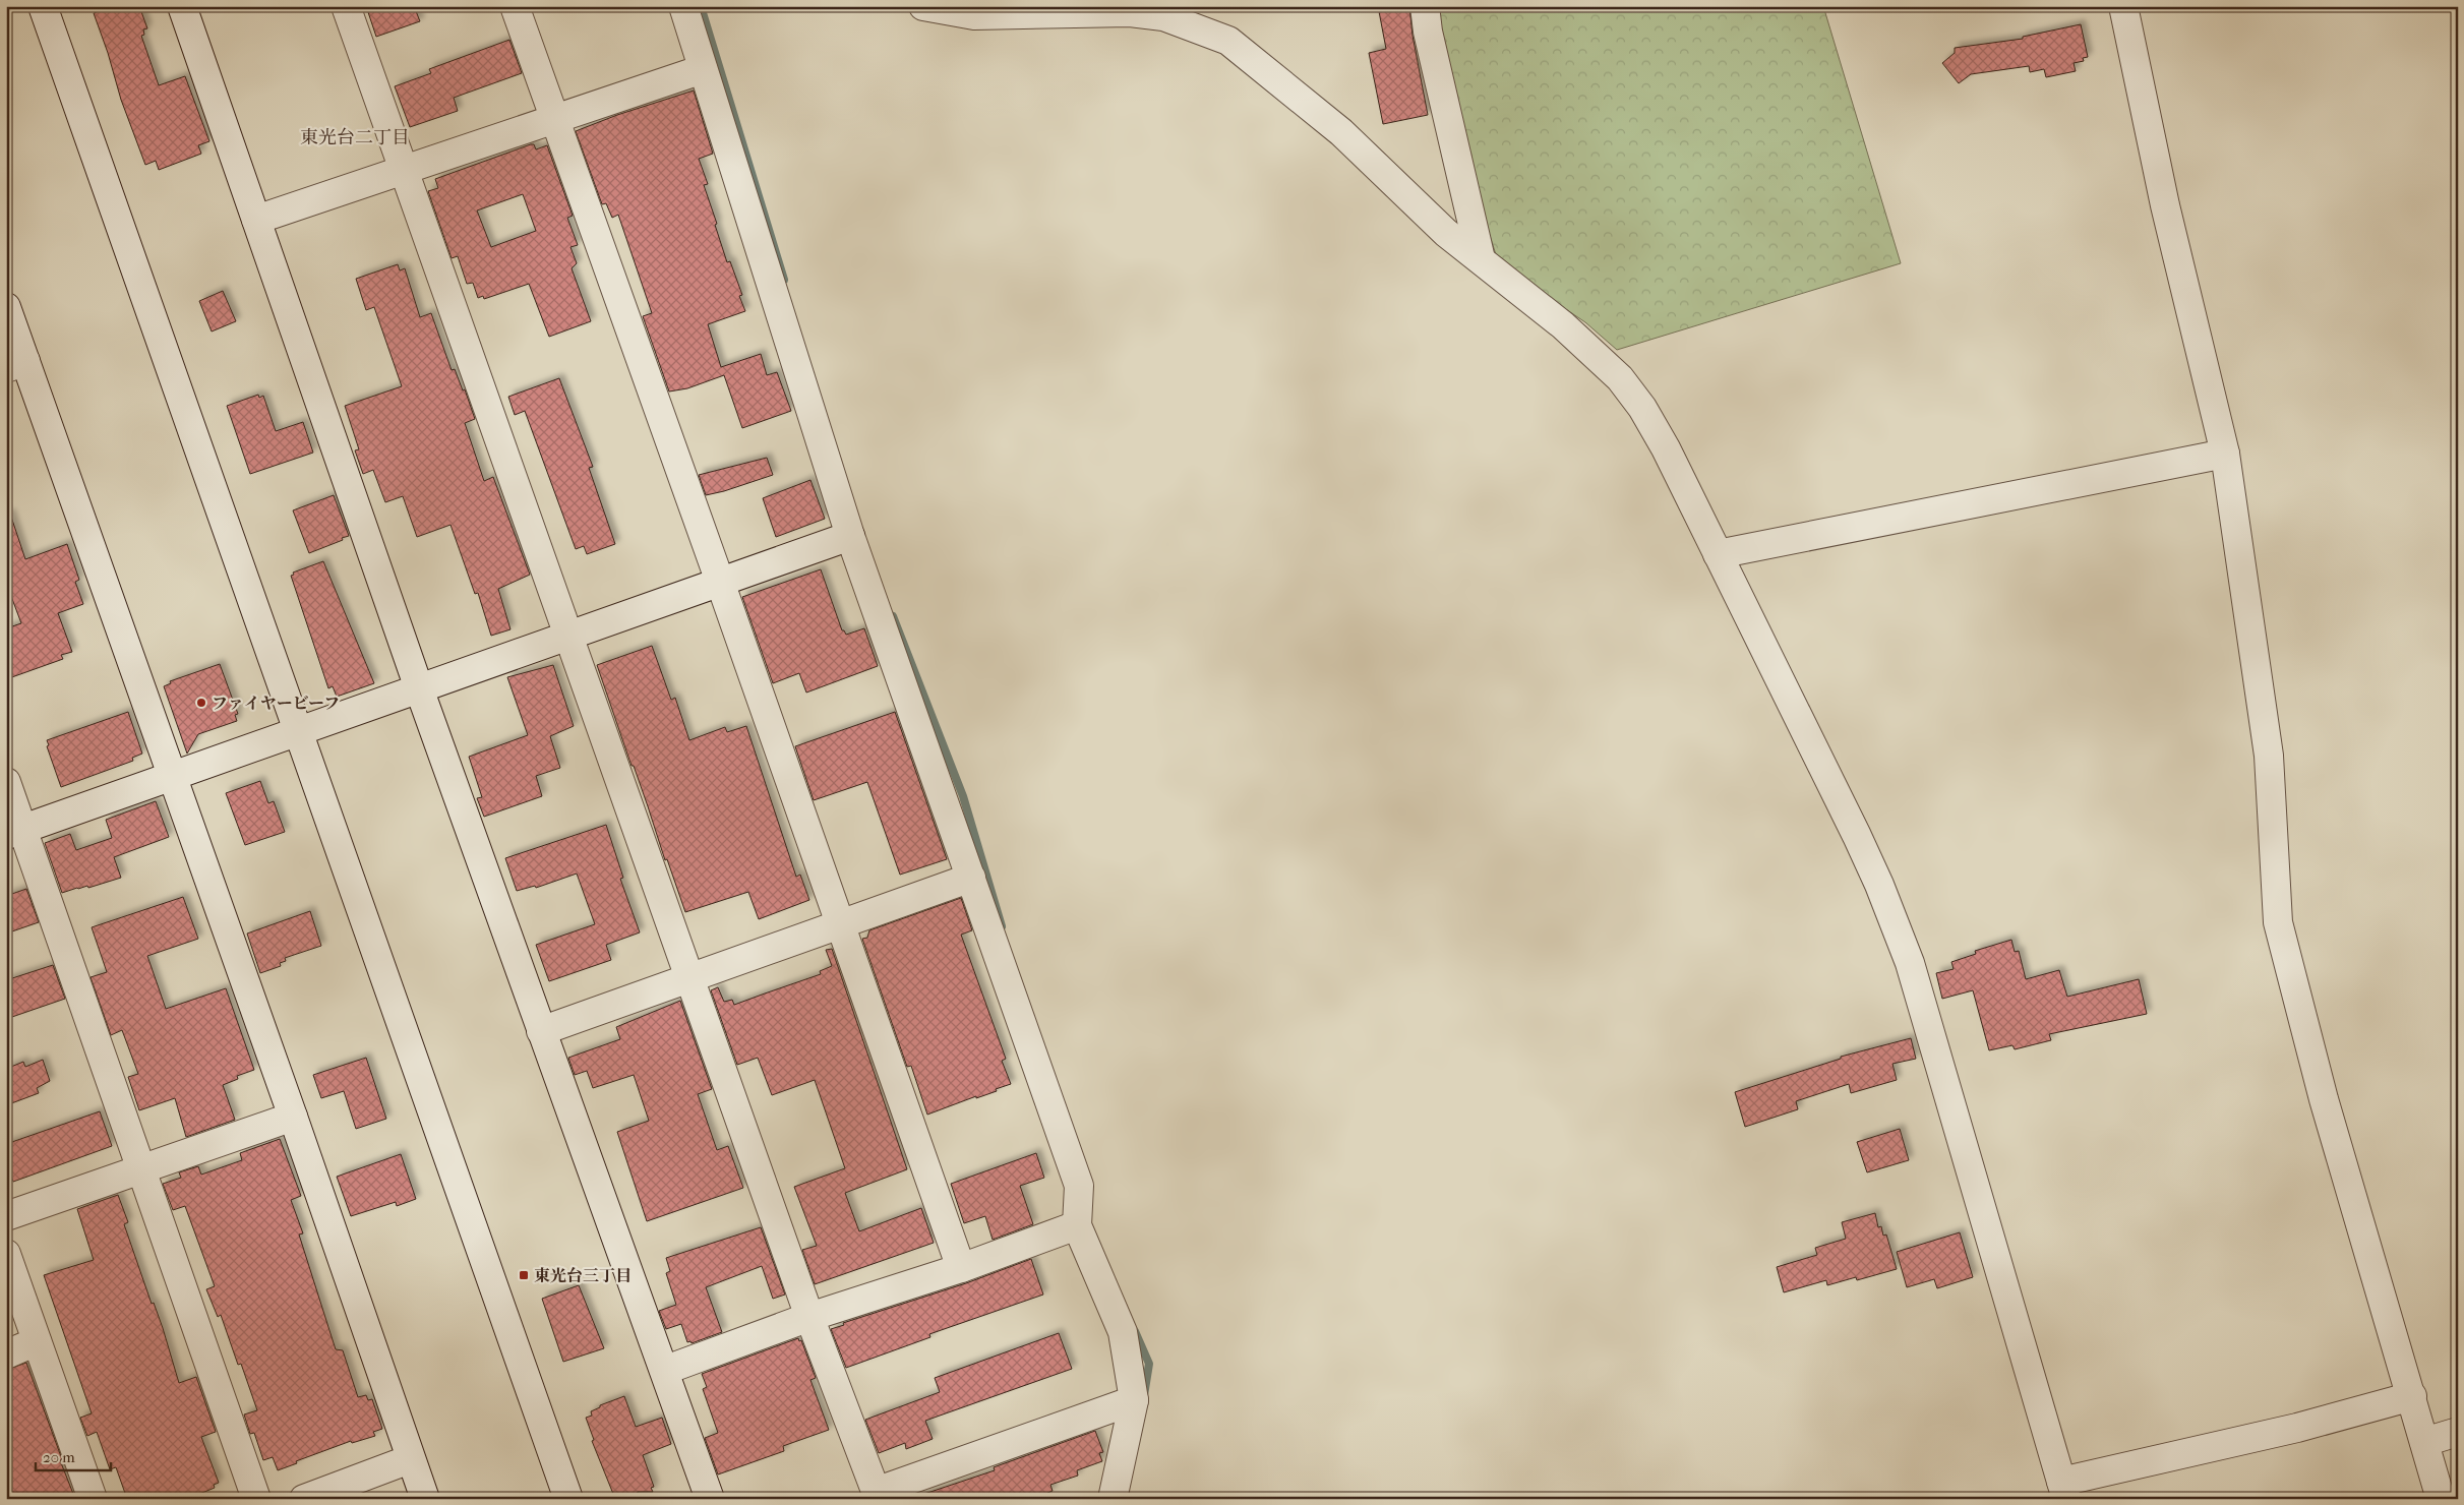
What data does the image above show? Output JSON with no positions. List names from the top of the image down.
{
  "districts": ["東光台二丁目"],
  "places": {
    "other": ["ファイヤービーフ"],
    "transit": ["東光台三丁目"]
  },
  "scale_bar": "20 m"
}
